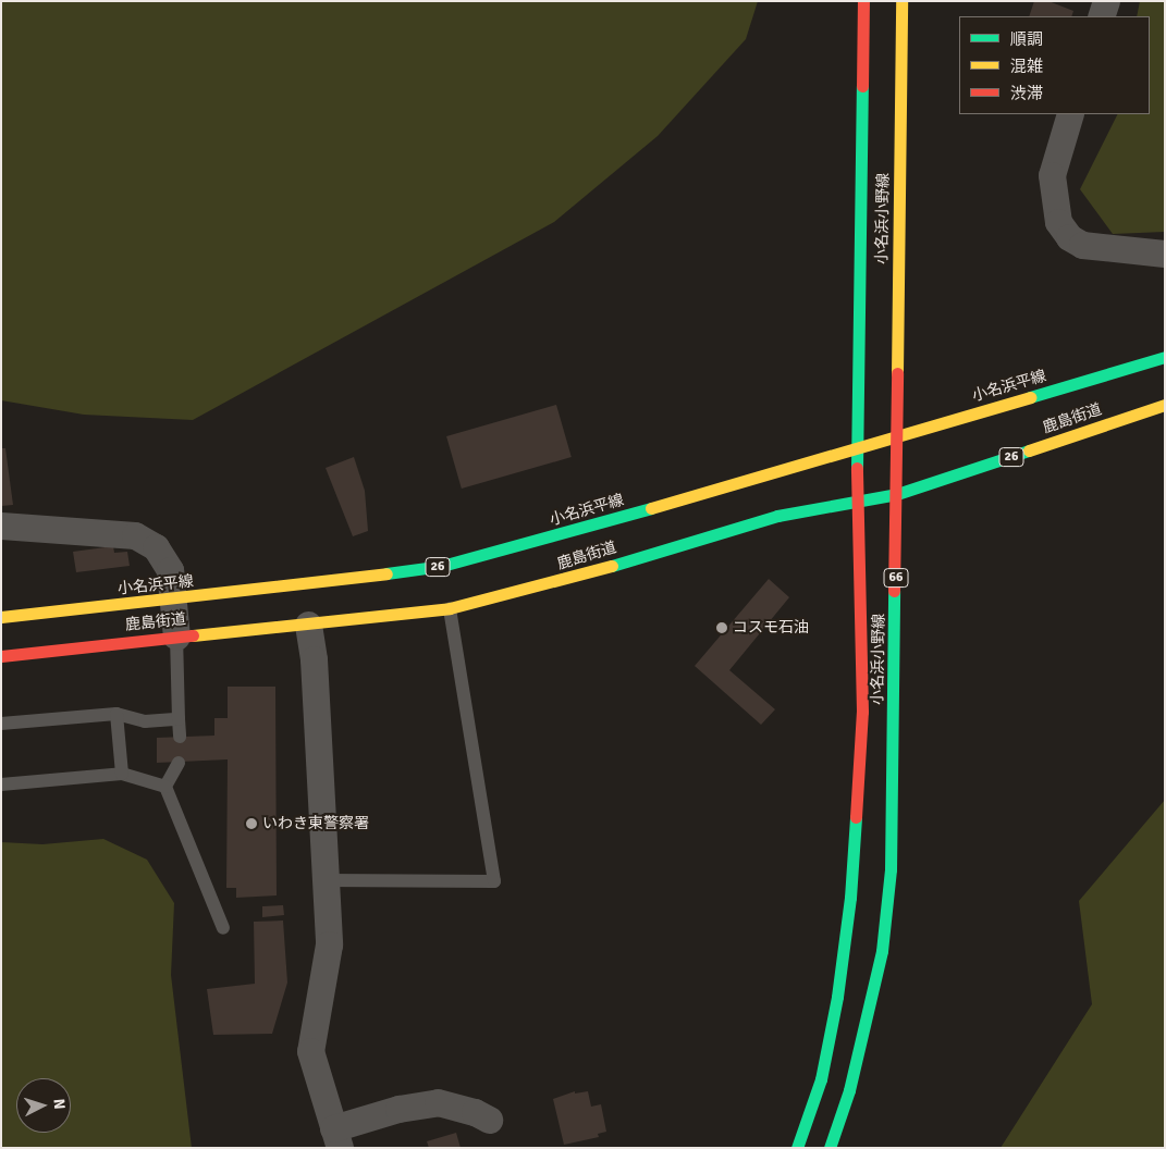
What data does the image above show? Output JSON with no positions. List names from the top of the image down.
{
  "streets": {
    "main road": [
      "小名浜小野線",
      "小名浜平線",
      "鹿島街道",
      "26",
      "66"
    ]
  },
  "crossings": [
    ["小名浜小野線", "小名浜平線"],
    ["小名浜小野線", "鹿島街道"]
  ],
  "places": ["コスモ石油", "いわき東警察署"],
  "legend": ["順調", "混雑", "渋滞"],
  "north": "right"
}
